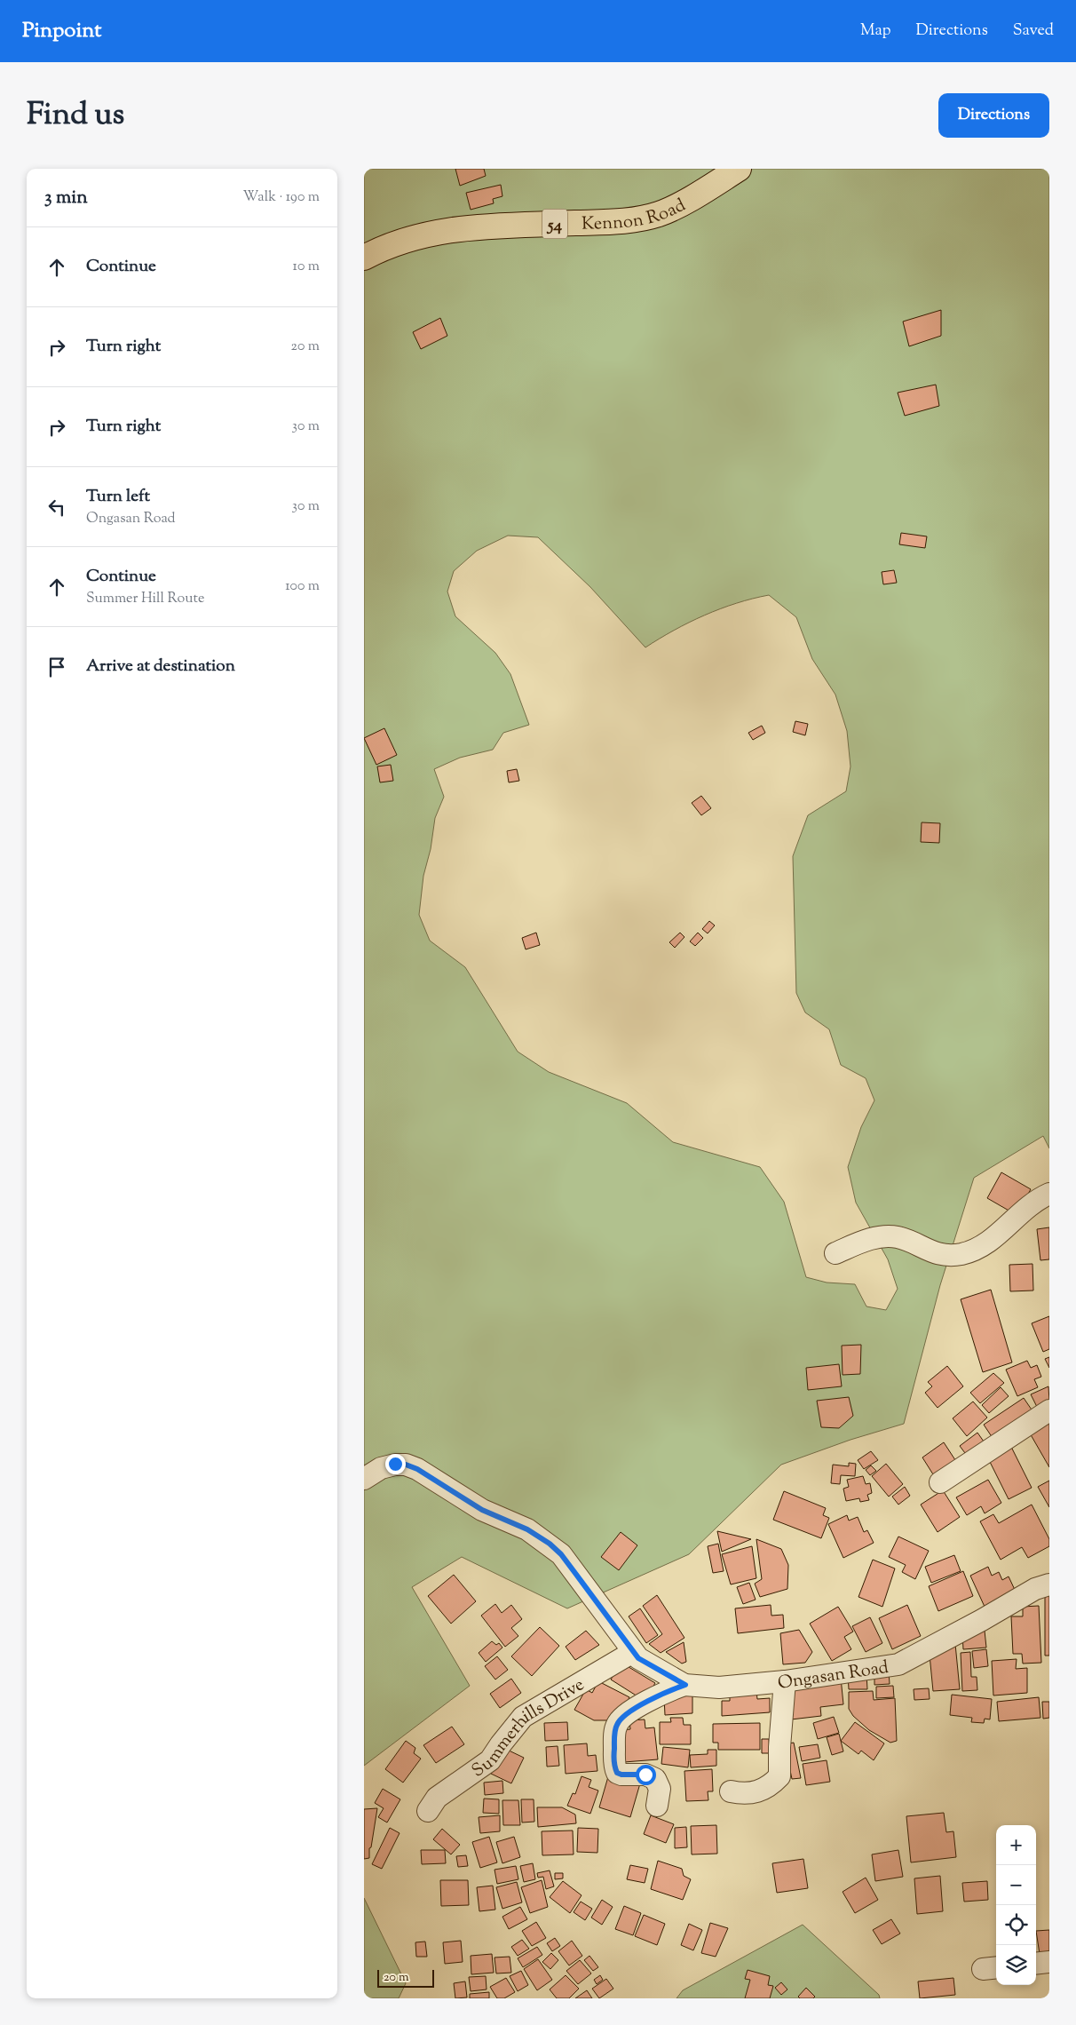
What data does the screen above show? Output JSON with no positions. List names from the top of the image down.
{
  "streets": {
    "highway": ["Kennon Road", "54"],
    "street": ["Ongasan Road", "Summerhills Drive"]
  },
  "crossings": [
    ["Ongasan Road", "Summerhills Drive"]
  ],
  "scale_bar": "20 m",
  "page": {
    "header": "Pinpoint",
    "nav": ["Map", "Directions", "Saved"],
    "title": "Find us",
    "buttons": "Directions",
    "heading": ["3 min", "Walk · 190 m"],
    "list": [
      ["Continue", "10 m"],
      ["Turn right", "20 m"],
      ["Turn right", "30 m"],
      ["Turn left", "Ongasan Road", "30 m"],
      ["Continue", "Summer Hill Route", "100 m"],
      "Arrive at destination"
    ],
    "map_buttons": ["+", "−"],
    "scale": "20 m"
  }
}
